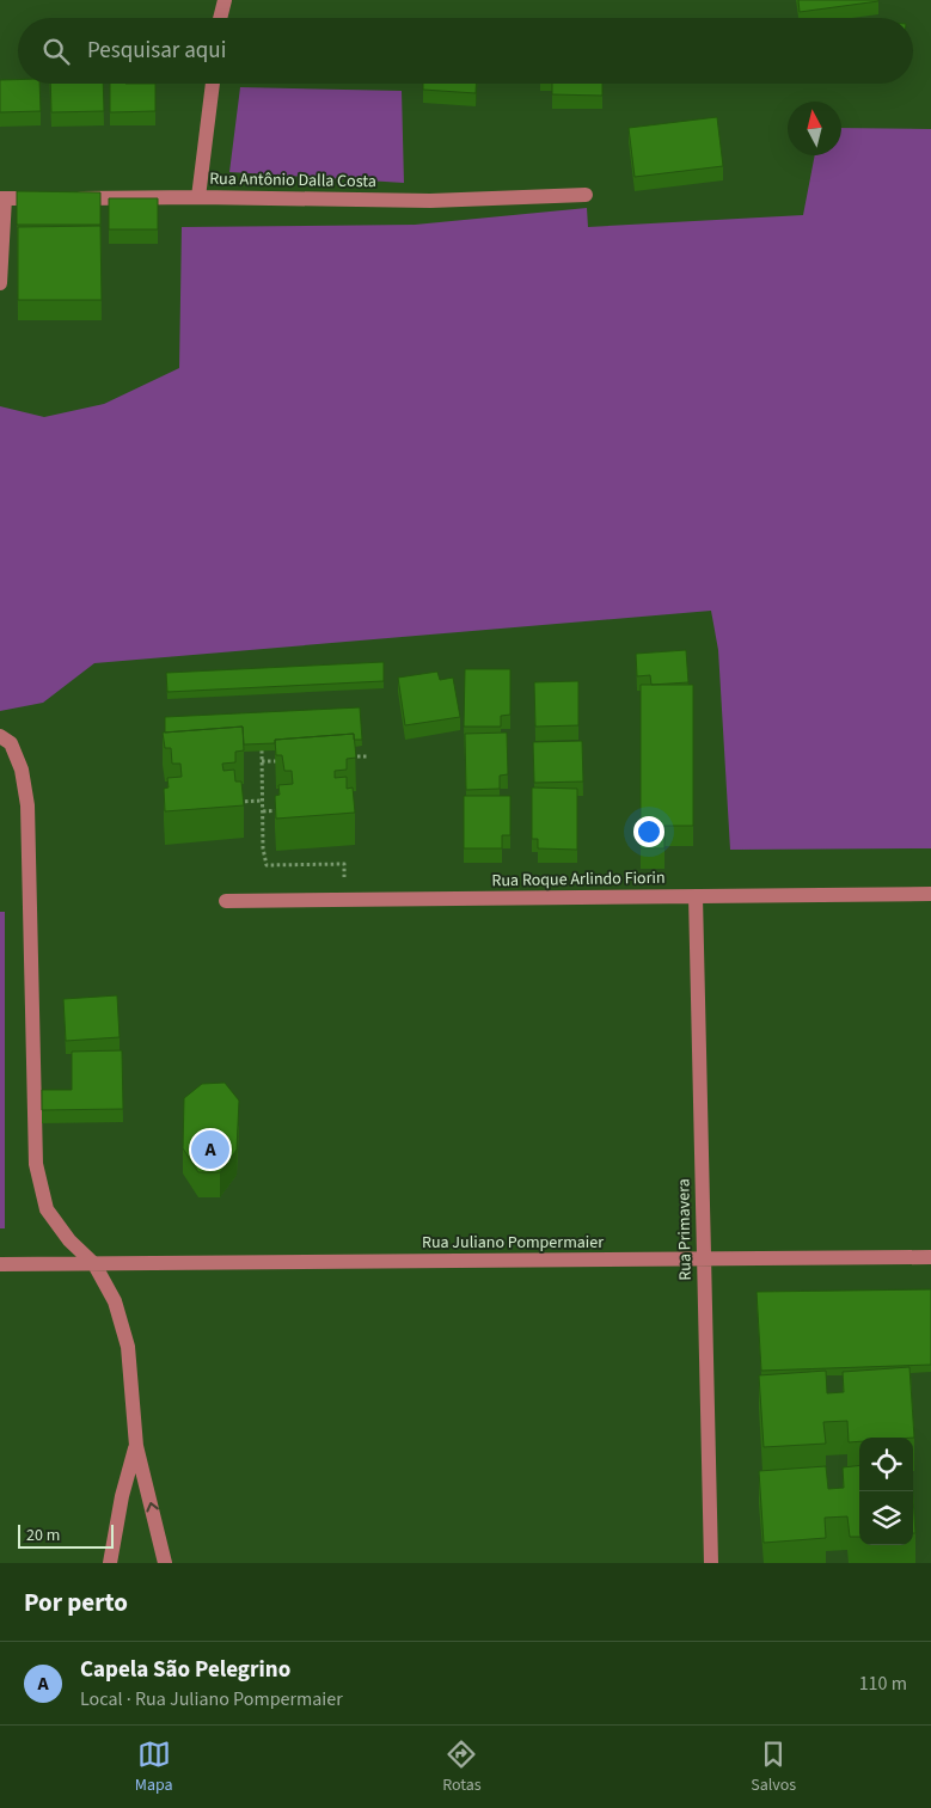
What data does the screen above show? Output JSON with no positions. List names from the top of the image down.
{
  "streets": {
    "street": [
      "Rua Antônio Dalla Costa",
      "Rua Roque Arlindo Fiorin",
      "Rua Primavera",
      "Rua Juliano Pompermaier"
    ]
  },
  "crossings": [
    ["Rua Roque Arlindo Fiorin", "Rua Primavera"],
    ["Rua Primavera", "Rua Juliano Pompermaier"]
  ],
  "scale_bar": "20 m",
  "north": "top",
  "page": {
    "search": "Pesquisar aqui",
    "pins": "A",
    "scale": "20 m",
    "heading": "Por perto",
    "list": [
      {
        "mark": "A",
        "name": "Capela São Pelegrino",
        "note": "Local · Rua Juliano Pompermaier",
        "value": "110 m"
      }
    ],
    "nav": ["Mapa", "Rotas", "Salvos"]
  }
}
